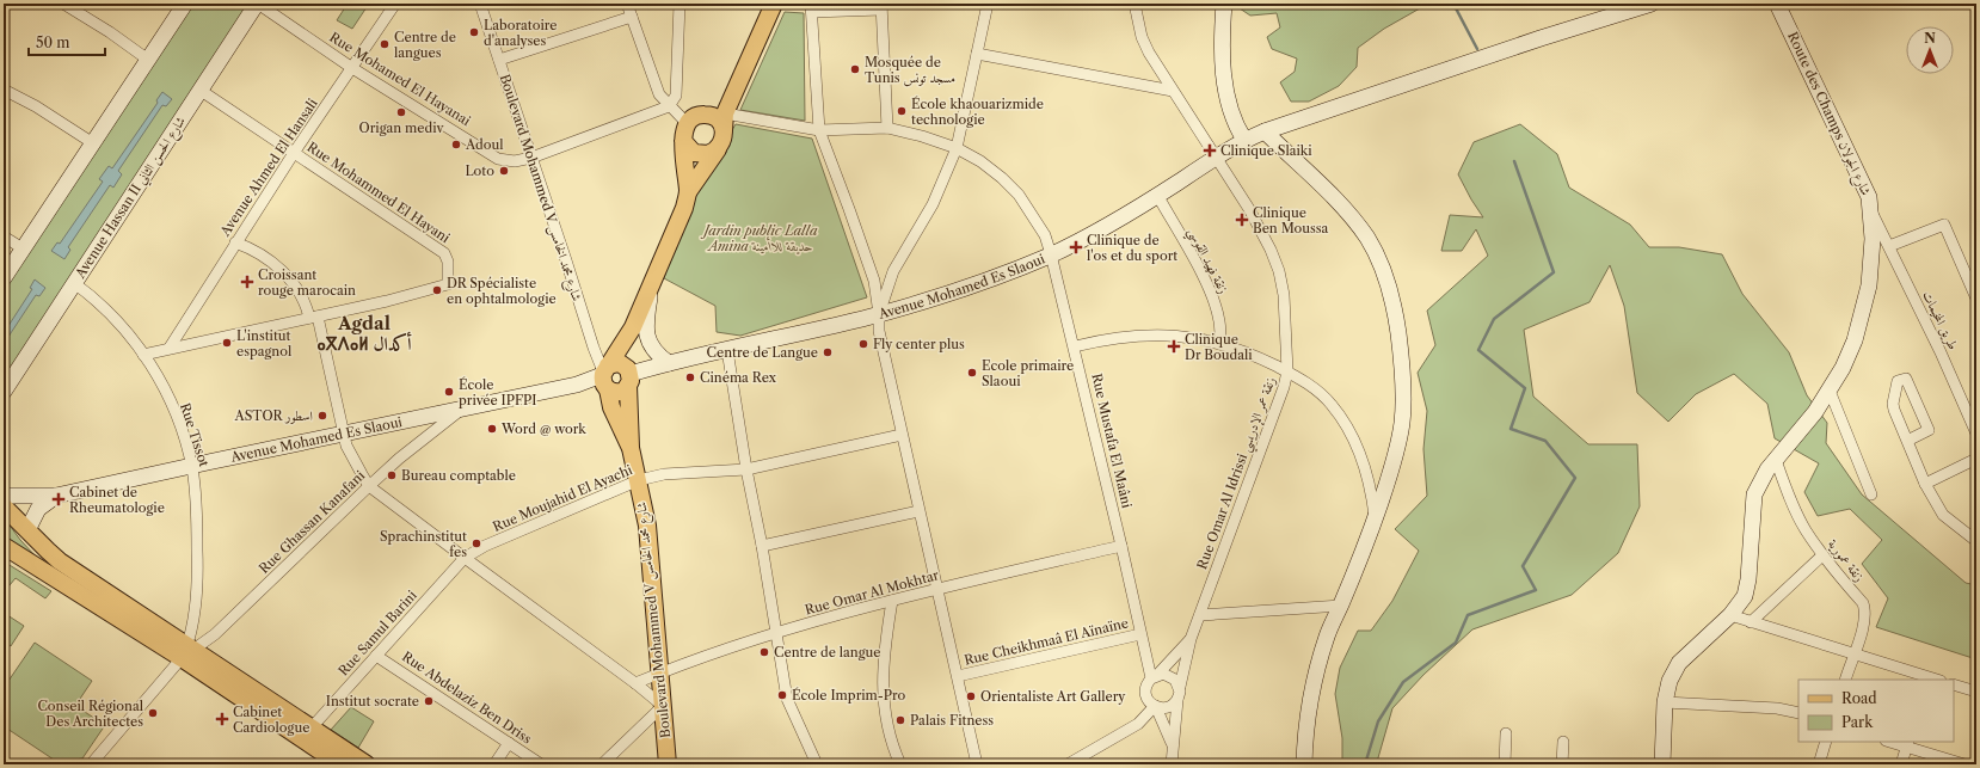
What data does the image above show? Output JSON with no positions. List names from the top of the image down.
{
  "streets": {
    "main road": ["Boulevard Mohammed V شارع محمد الخامس"],
    "street": [
      "Rue Mohamed El Hayanai",
      "Route des Champs شارع الجولان",
      "Avenue Ahmed El Hansali",
      "Rue Mohammed El Hayani",
      "Avenue Hassan II شارع الحسن الثاني",
      "زنقة فهيد القوسي",
      "Avenue Mohamed Es Slaoui",
      "طريق المخيمات",
      "Rue Tissot",
      "Rue Mustafa El Maâni",
      "Rue Omar Al Idrissi زنقة عمر الإدريسي",
      "Rue Moujahid El Ayachi",
      "Rue Ghassan Kanafani",
      "زنقة عمورية",
      "Rue Omar Al Mokhtar",
      "Rue Samul Barini",
      "Rue Cheikhmaâ El Aïnaïne",
      "Rue Abdelaziz Ben Driss"
    ]
  },
  "crossings": [
    ["Rue Mohamed El Hayanai", "Avenue Ahmed El Hansali"],
    ["Rue Mohamed El Hayanai", "Boulevard Mohammed V شارع محمد الخامس"],
    ["Rue Mohamed El Hayanai", "Avenue Hassan II شارع الحسن الثاني"],
    ["Route des Champs شارع الجولان", "طريق المخيمات"],
    ["Route des Champs شارع الجولان", "زنقة عمورية"],
    ["Avenue Ahmed El Hansali", "Rue Mohammed El Hayani"],
    ["Boulevard Mohammed V شارع محمد الخامس", "Avenue Mohamed Es Slaoui"],
    ["Boulevard Mohammed V شارع محمد الخامس", "Rue Moujahid El Ayachi"],
    ["Boulevard Mohammed V شارع محمد الخامس", "Rue Omar Al Mokhtar"],
    ["Rue Mohammed El Hayani", "Avenue Hassan II شارع الحسن الثاني"],
    ["Avenue Hassan II شارع الحسن الثاني", "Rue Tissot"],
    ["زنقة فهيد القوسي", "Avenue Mohamed Es Slaoui"],
    ["Avenue Mohamed Es Slaoui", "Rue Tissot"],
    ["Avenue Mohamed Es Slaoui", "Rue Mustafa El Maâni"],
    ["Avenue Mohamed Es Slaoui", "Rue Omar Al Idrissi زنقة عمر الإدريسي"],
    ["Avenue Mohamed Es Slaoui", "Rue Ghassan Kanafani"],
    ["Rue Tissot", "Rue Ghassan Kanafani"],
    ["Rue Mustafa El Maâni", "Rue Omar Al Idrissi زنقة عمر الإدريسي"],
    ["Rue Mustafa El Maâni", "Rue Omar Al Mokhtar"],
    ["Rue Mustafa El Maâni", "Rue Cheikhmaâ El Aïnaïne"],
    ["Rue Moujahid El Ayachi", "Rue Samul Barini"],
    ["Rue Samul Barini", "Rue Abdelaziz Ben Driss"]
  ],
  "districts": ["Agdal ⴰⴳⴷⴰⵍ أكدال"],
  "parks": ["Jardin public Lalla Amina حديقة للاأمينة"],
  "places": {
    "other": [
      "Laboratoire d'analyses",
      "Centre de langues",
      "Mosquée de Tunis مسجد تونس",
      "École khaouarizmide technologie",
      "Origan mediv",
      "Adoul",
      "Loto",
      "DR Spécialiste en ophtalmologie",
      "L'institut espagnol",
      "Fly center plus",
      "Centre de Langue",
      "Ecole primaire Slaoui",
      "Cinéma Rex",
      "École privée IPFPI",
      "ASTOR اسطور",
      "Word @ work",
      "Bureau comptable",
      "Sprachinstitut fes",
      "Centre de langue",
      "École Imprim-Pro",
      "Orientaliste Art Gallery",
      "Institut socrate",
      "Conseil Régional Des Architectes",
      "Palais Fitness"
    ],
    "health": [
      "Clinique Slaiki",
      "Clinique Ben Moussa",
      "Clinique de l'os et du sport",
      "Croissant rouge marocain",
      "Clinique Dr Boudali",
      "Cabinet de Rheumatologie",
      "Cabinet Cardiologue"
    ]
  },
  "legend": ["Road", "Park"],
  "scale_bar": "50 m",
  "north": "top"
}
